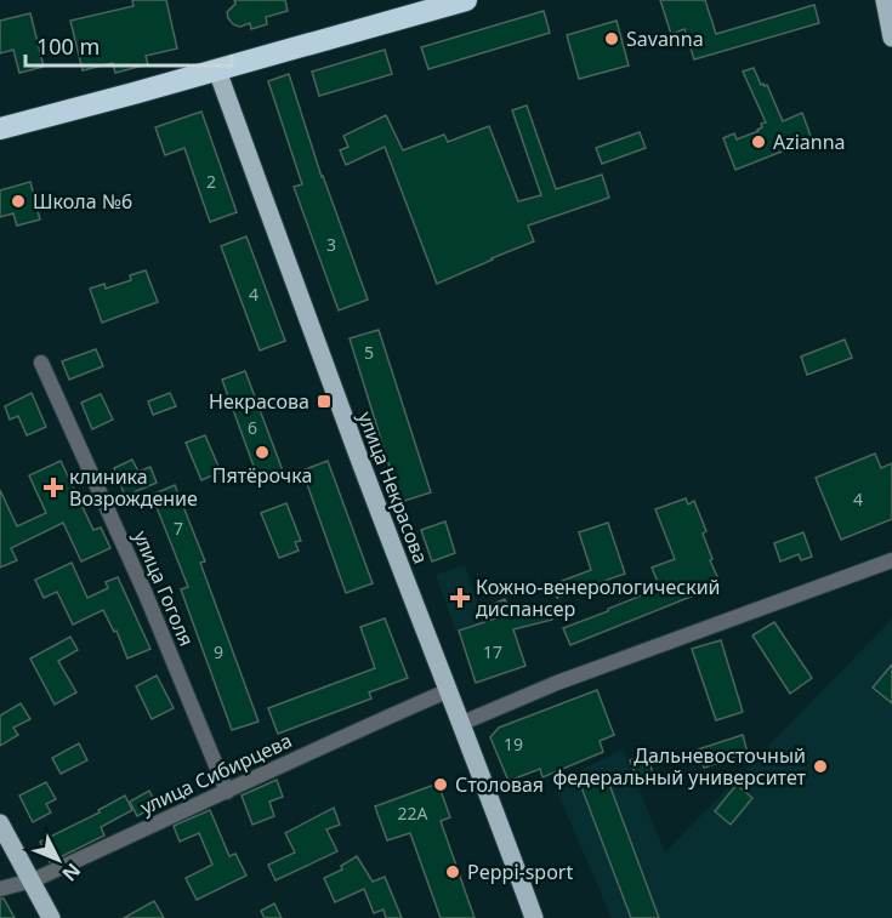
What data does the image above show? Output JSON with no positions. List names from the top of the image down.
{
  "streets": {
    "main road": ["улица Некрасова"],
    "street": ["улица Гоголя", "улица Сибирцева"]
  },
  "crossings": [
    ["улица Некрасова", "улица Сибирцева"],
    ["улица Гоголя", "улица Сибирцева"]
  ],
  "places": {
    "other": [
      "Savanna",
      "Azianna",
      "Школа №6",
      "Пятёрочка",
      "Дальневосточный федеральный университет",
      "Столовая",
      "Peppi-sport"
    ],
    "transit": ["Некрасова"],
    "health": ["клиника Возрождение", "Кожно-венерологический диспансер"]
  },
  "house_numbers": [
    "2",
    "3",
    "4",
    "5",
    "6",
    "4",
    "7",
    "9",
    "17",
    "19",
    "22А"
  ],
  "scale_bar": "100 m",
  "north": "bottom right"
}
